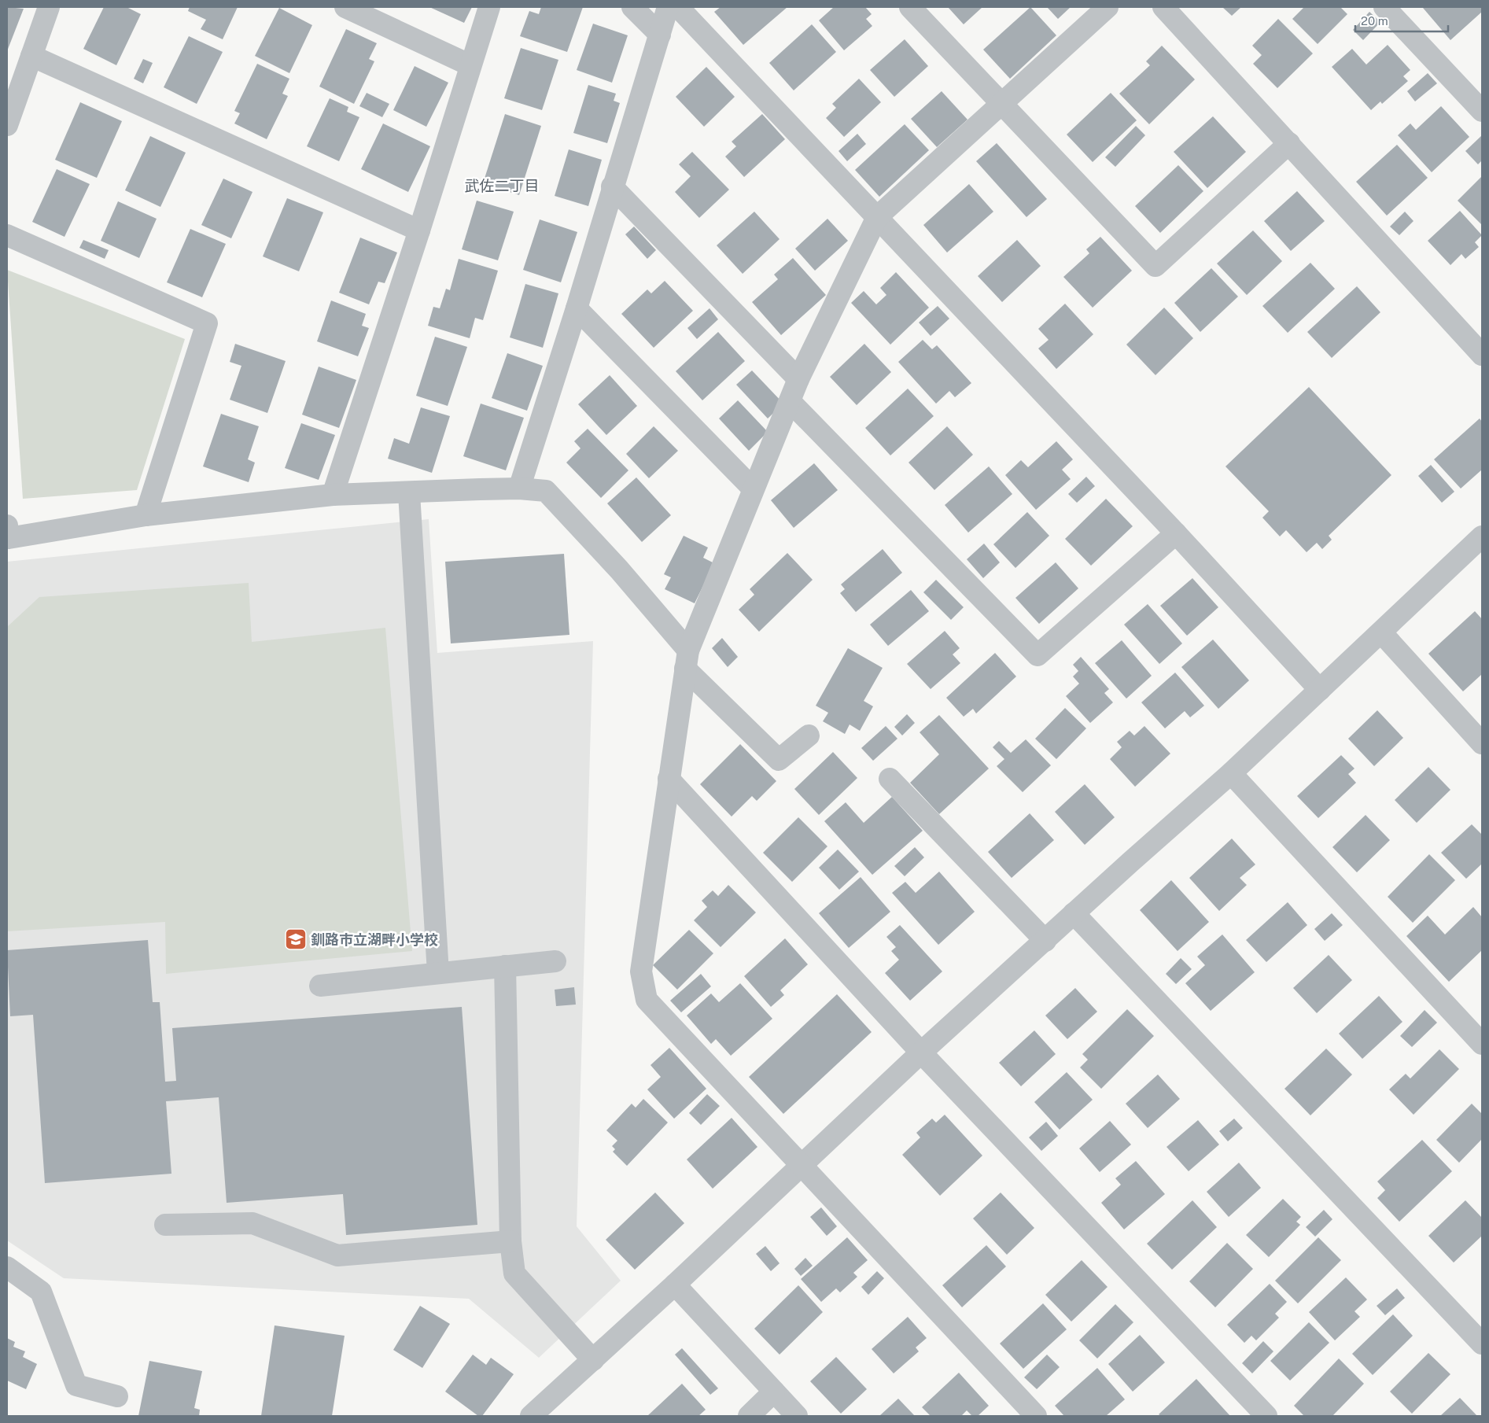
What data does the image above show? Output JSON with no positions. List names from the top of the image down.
{
  "districts": ["武佐二丁目"],
  "places": {
    "school or university": ["釧路市立湖畔小学校"]
  },
  "scale_bar": "20 m"
}
